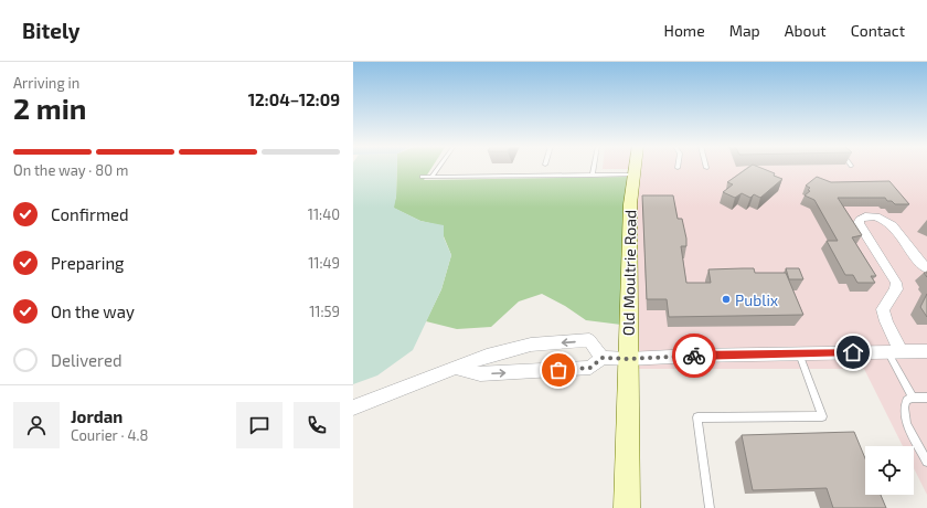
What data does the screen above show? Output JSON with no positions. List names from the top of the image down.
{
  "streets": {
    "main road": ["Old Moultrie Road"]
  },
  "places": ["Publix"],
  "page": {
    "header": "Bitely",
    "nav": [
      "Home",
      "Map",
      "About",
      "Contact"
    ],
    "heading": ["2 min", "Arriving in", "12:04–12:09"],
    "panel": ["Jordan", "Courier · 4.8"],
    "bar": "On the way · 80 m",
    "list": [
      ["Confirmed", "11:40"],
      ["Preparing", "11:49"],
      ["On the way", "11:59"],
      "Delivered"
    ]
  }
}
